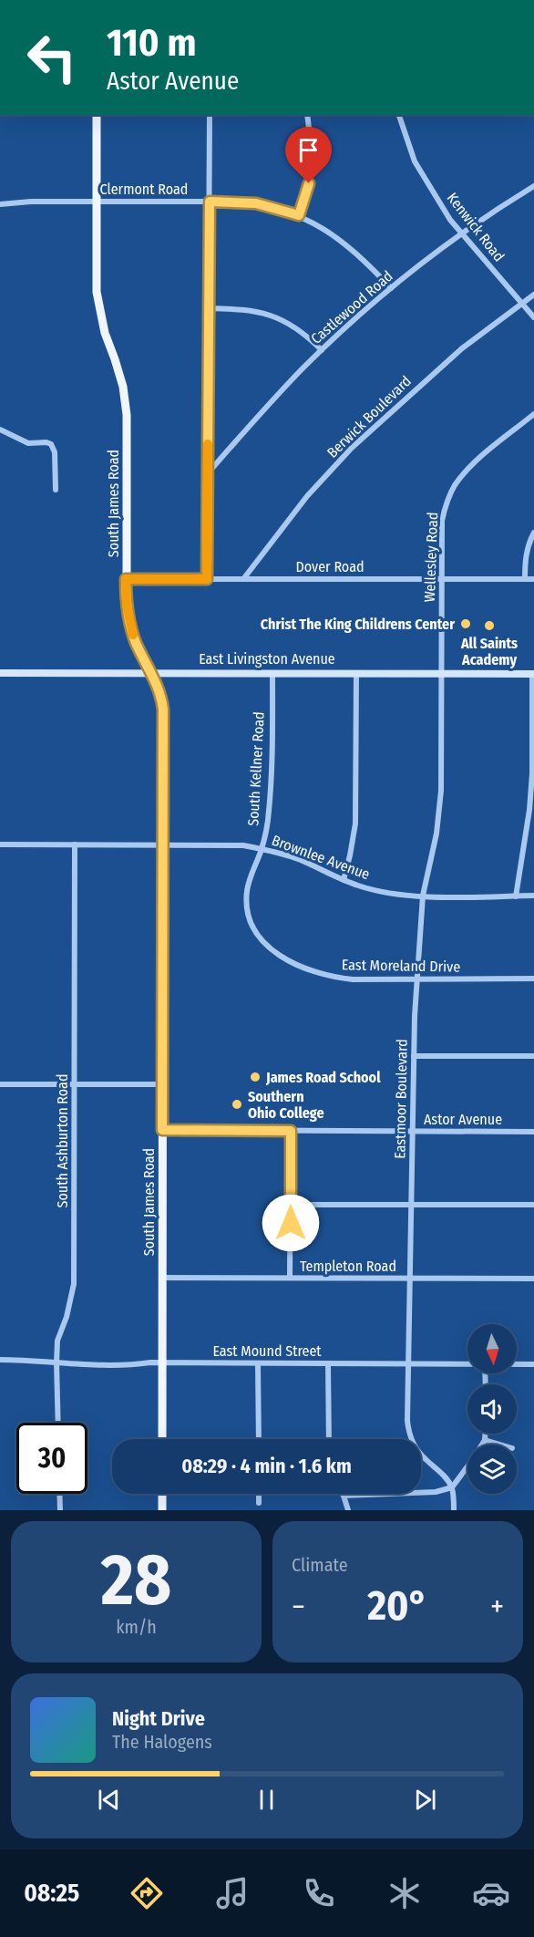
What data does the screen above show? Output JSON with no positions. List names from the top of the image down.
{
  "streets": {
    "main road": ["South James Road", "East Livingston Avenue"],
    "street": [
      "Clermont Road",
      "Kenwick Road",
      "Castlewood Road",
      "Berwick Boulevard",
      "Wellesley Road",
      "Dover Road",
      "South Kellner Road",
      "Brownlee Avenue",
      "East Moreland Drive",
      "Eastmoor Boulevard",
      "Astor Avenue",
      "South Ashburton Road",
      "Templeton Road",
      "East Mound Street"
    ]
  },
  "crossings": [
    ["Clermont Road", "Castlewood Road"],
    ["Clermont Road", "South James Road"],
    ["Kenwick Road", "Castlewood Road"],
    ["Kenwick Road", "Berwick Boulevard"],
    ["Berwick Boulevard", "Dover Road"],
    ["South James Road", "Dover Road"],
    ["South James Road", "East Livingston Avenue"],
    ["South James Road", "Brownlee Avenue"],
    ["South James Road", "Astor Avenue"],
    ["South James Road", "Templeton Road"],
    ["South James Road", "East Mound Street"],
    ["Wellesley Road", "Dover Road"],
    ["Wellesley Road", "East Livingston Avenue"],
    ["Wellesley Road", "Eastmoor Boulevard"],
    ["East Livingston Avenue", "South Kellner Road"],
    ["East Livingston Avenue", "Eastmoor Boulevard"],
    ["South Kellner Road", "Brownlee Avenue"],
    ["South Kellner Road", "East Moreland Drive"],
    ["Brownlee Avenue", "Eastmoor Boulevard"],
    ["Brownlee Avenue", "South Ashburton Road"],
    ["East Moreland Drive", "Eastmoor Boulevard"],
    ["Eastmoor Boulevard", "Astor Avenue"],
    ["Eastmoor Boulevard", "Templeton Road"],
    ["Eastmoor Boulevard", "East Mound Street"],
    ["South Ashburton Road", "East Mound Street"]
  ],
  "places": [
    "Christ The King Childrens Center",
    "All Saints Academy",
    "James Road School",
    "Southern Ohio College"
  ],
  "north": "bottom",
  "page": {
    "turn": ["110 m", "Astor Avenue"],
    "limit": "30",
    "trip": "08:29 · 4 min · 1.6 km",
    "tile": [
      ["28", "km/h"],
      "Climate"
    ],
    "heat": ["−", "20°", "+"],
    "song": ["Night Drive", "The Halogens"],
    "tabs": "08:25"
  }
}
